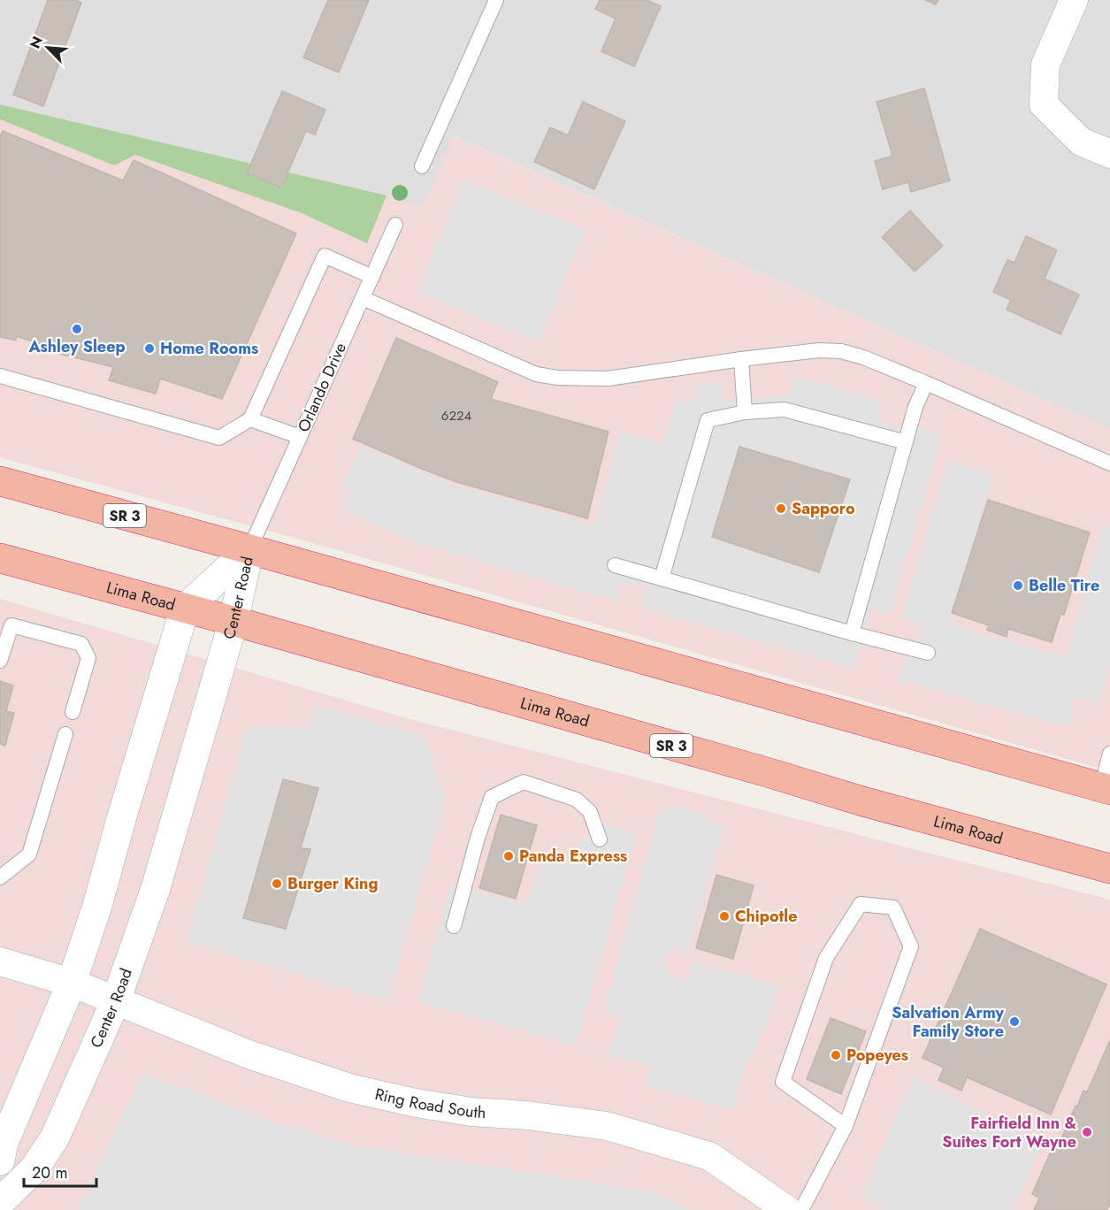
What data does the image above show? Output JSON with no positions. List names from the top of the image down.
{
  "streets": {
    "highway": ["SR 3", "Lima Road"],
    "street": ["Center Road", "Ring Road South"],
    "lane": ["Orlando Drive"]
  },
  "crossings": [
    ["Orlando Drive", "SR 3"],
    ["Orlando Drive", "Center Road"],
    ["SR 3", "Center Road"],
    ["Lima Road", "Center Road"],
    ["Center Road", "Ring Road South"]
  ],
  "places": [
    "Ashley Sleep",
    "Home Rooms",
    "Sapporo",
    "Belle Tire",
    "Panda Express",
    "Burger King",
    "Chipotle",
    "Salvation Army Family Store",
    "Popeyes",
    "Fairfield Inn & Suites Fort Wayne"
  ],
  "house_numbers": ["6224"],
  "scale_bar": "20 m",
  "north": "top left"
}
